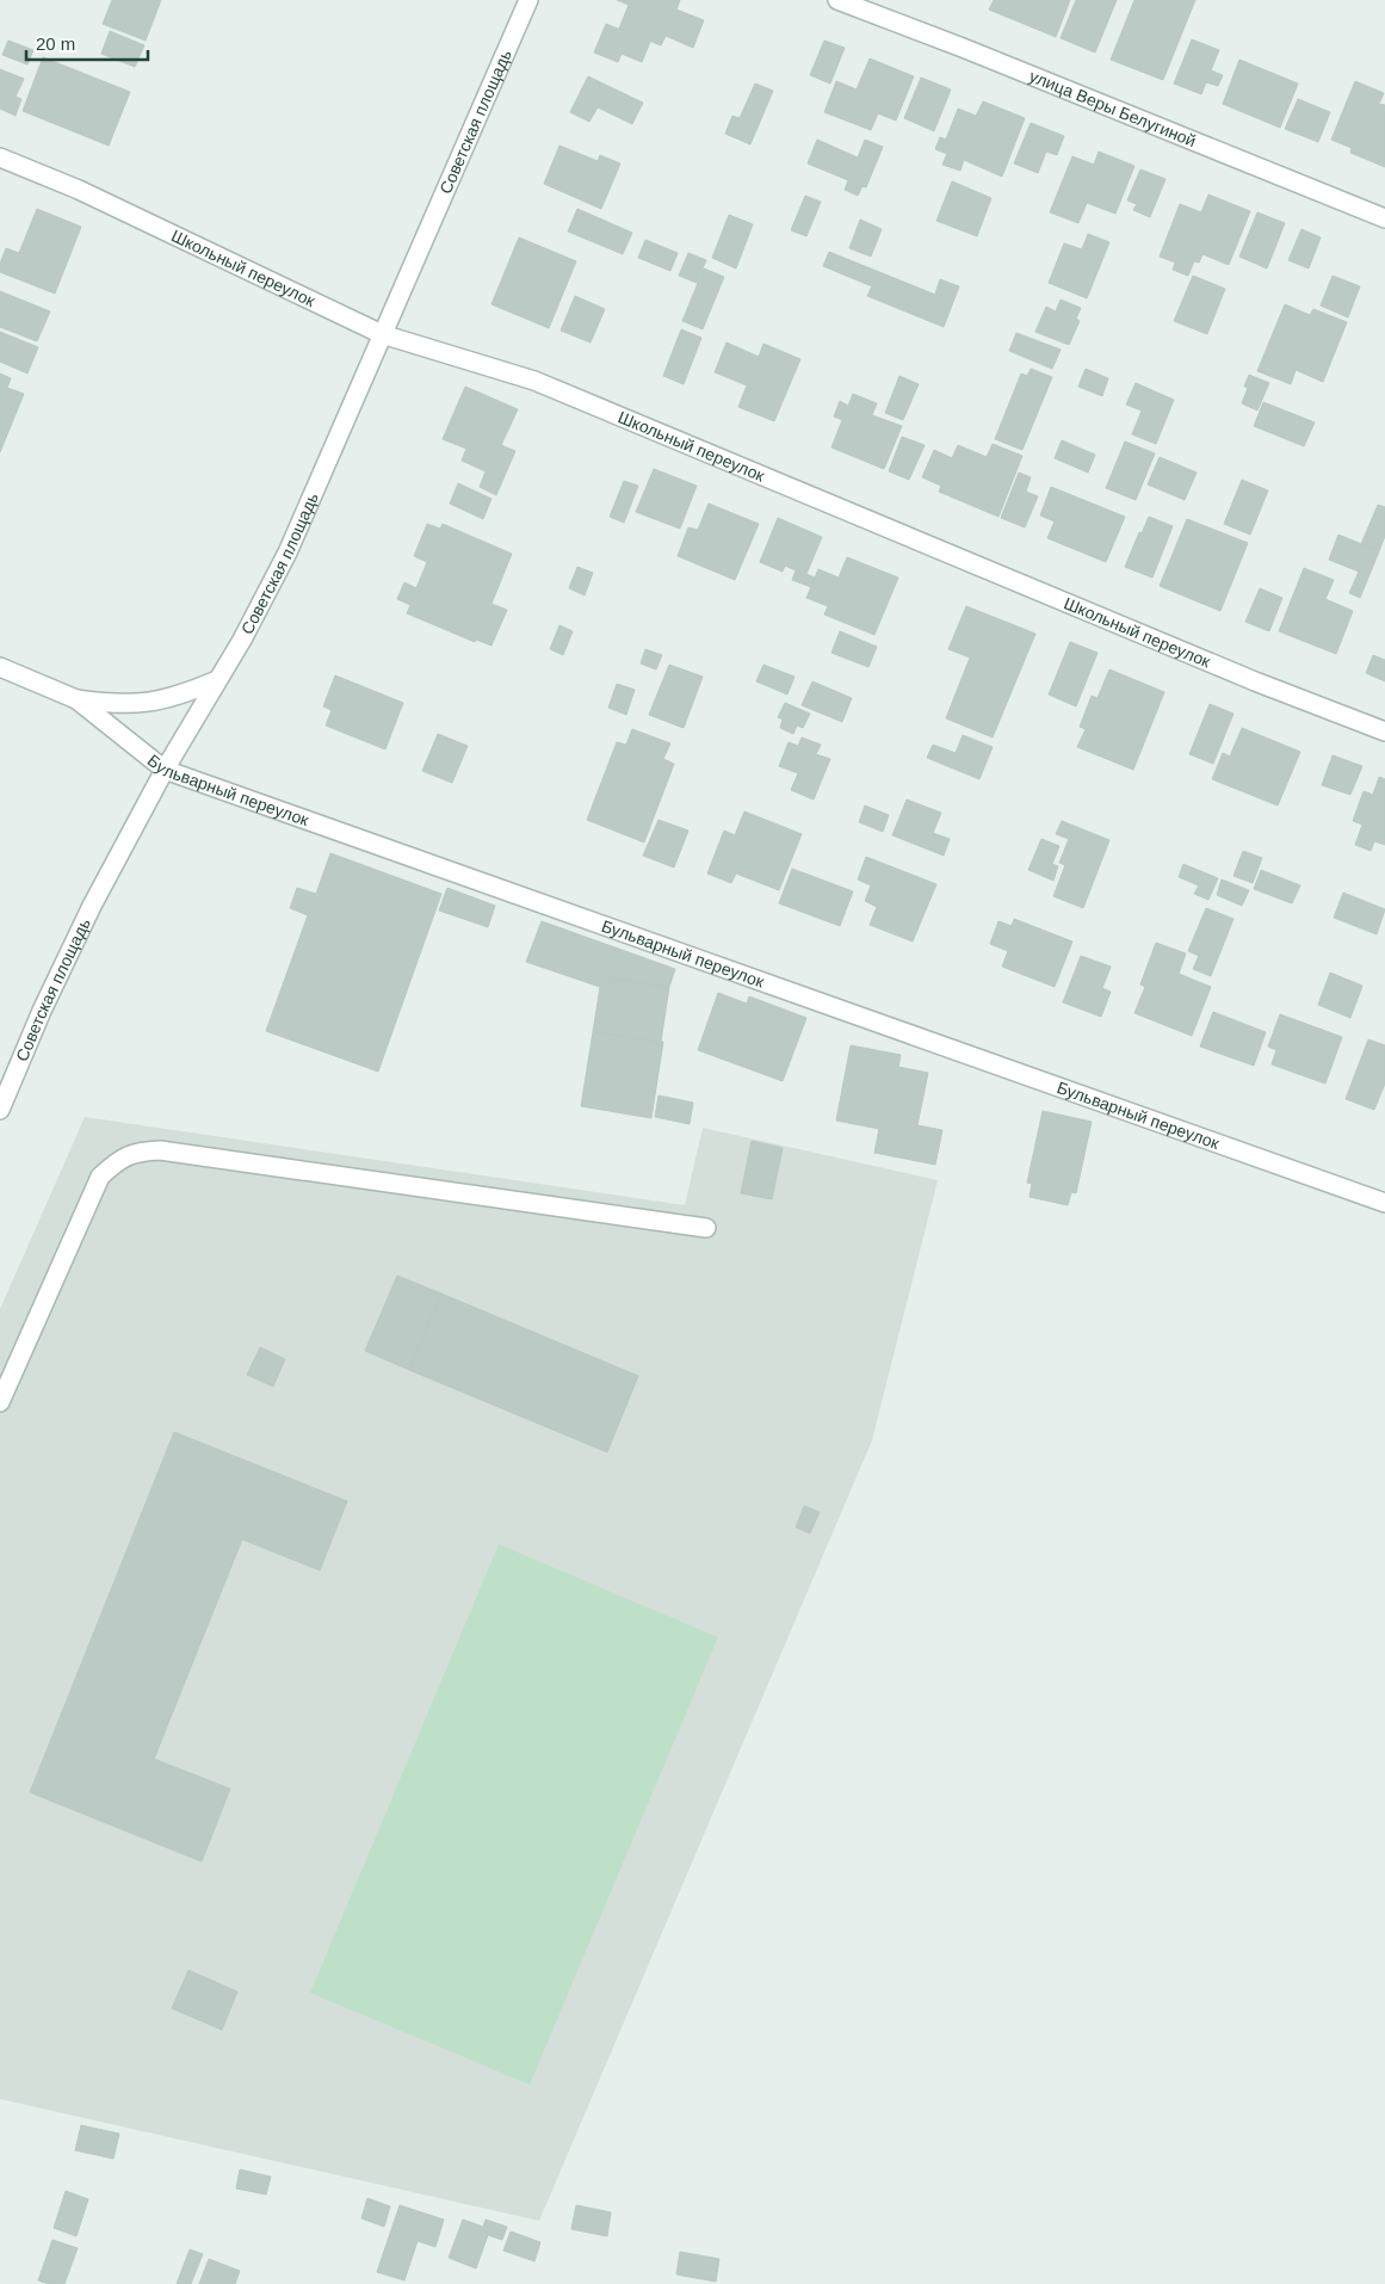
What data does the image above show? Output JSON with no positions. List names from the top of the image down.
{
  "streets": {
    "street": [
      "улица Веры Белугиной",
      "Советская площадь",
      "Школьный переулок",
      "Бульварный переулок"
    ]
  },
  "crossings": [
    ["Советская площадь", "Школьный переулок"],
    ["Советская площадь", "Бульварный переулок"]
  ],
  "scale_bar": "20 m"
}
